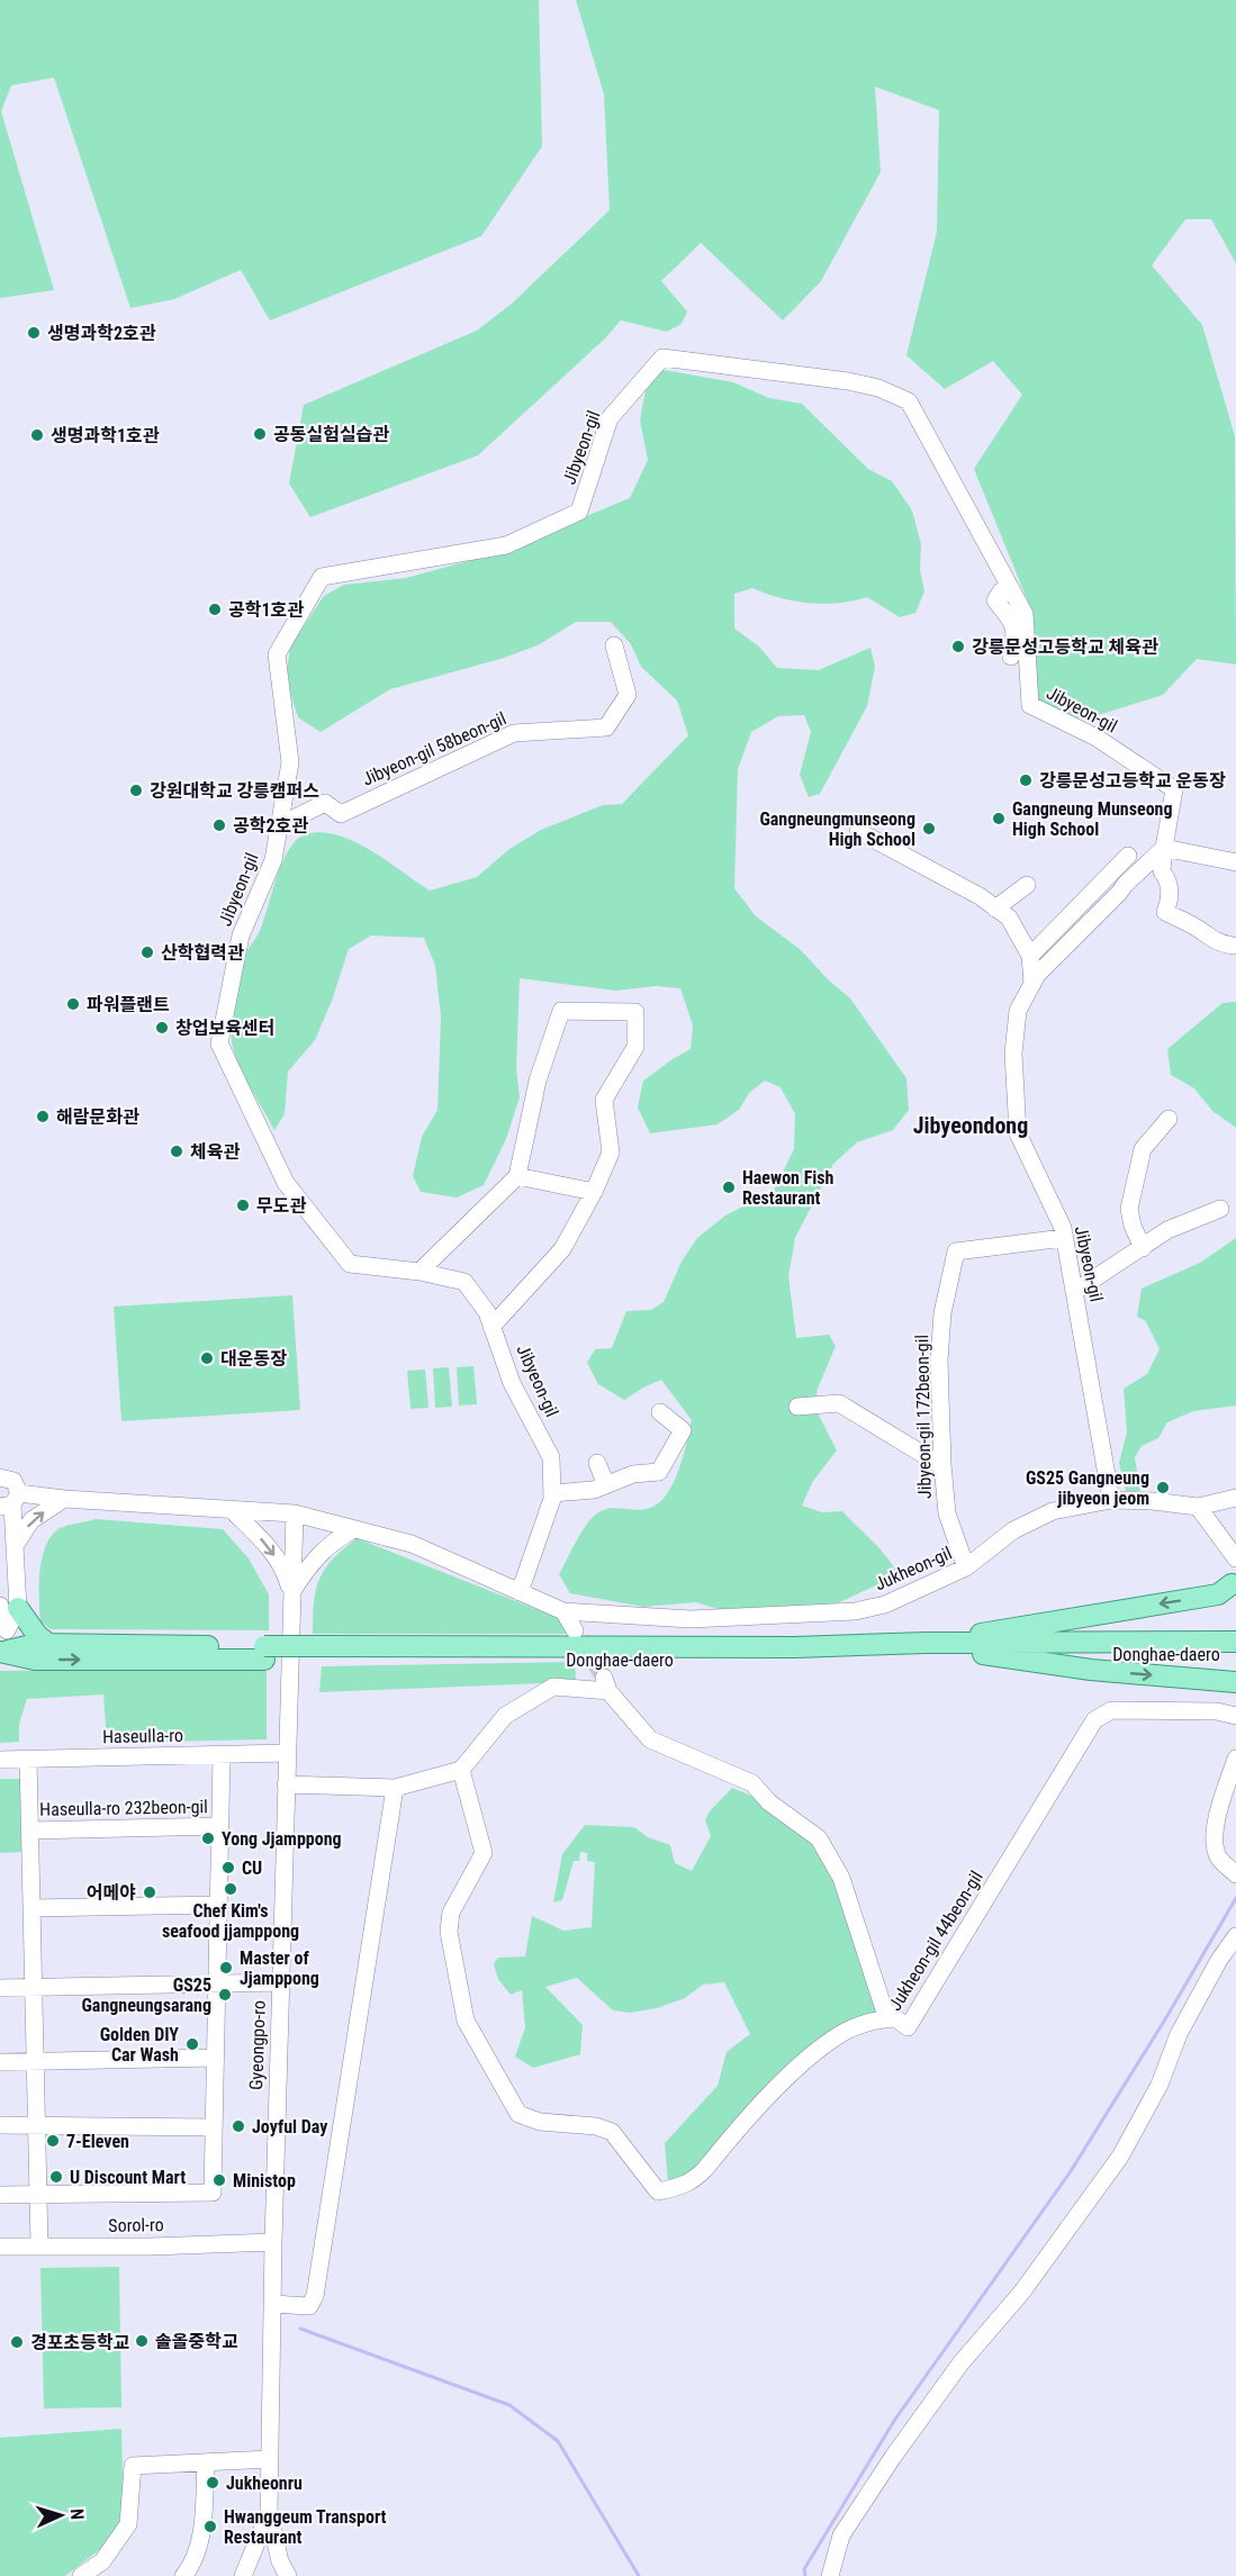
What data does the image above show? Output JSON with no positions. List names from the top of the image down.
{
  "streets": {
    "main road": ["Donghae-daero"],
    "street": [
      "Jibyeon-gil",
      "Jibyeon-gil 58beon-gil",
      "Jibyeon-gil 172beon-gil",
      "Jukheon-gil",
      "Haseulla-ro",
      "Haseulla-ro 232beon-gil",
      "Jukheon-gil 44beon-gil",
      "Gyeongpo-ro",
      "Sorol-ro"
    ]
  },
  "crossings": [
    ["Jibyeon-gil", "Jibyeon-gil 58beon-gil"],
    ["Jibyeon-gil", "Jibyeon-gil 172beon-gil"],
    ["Jibyeon-gil", "Jukheon-gil"],
    ["Jibyeon-gil 172beon-gil", "Jukheon-gil"],
    ["Haseulla-ro", "Haseulla-ro 232beon-gil"],
    ["Haseulla-ro", "Gyeongpo-ro"],
    ["Haseulla-ro 232beon-gil", "Sorol-ro"],
    ["Gyeongpo-ro", "Sorol-ro"]
  ],
  "districts": ["Jibyeondong"],
  "places": [
    "생명과학2호관",
    "공동실험실습관",
    "생명과학1호관",
    "공학1호관",
    "강릉문성고등학교 체육관",
    "강릉문성고등학교 운동장",
    "강원대학교 강릉캠퍼스",
    "Gangneung Munseong High School",
    "공학2호관",
    "Gangneungmunseong High School",
    "산학협력관",
    "파워플랜트",
    "창업보육센터",
    "해람문화관",
    "체육관",
    "Haewon Fish Restaurant",
    "무도관",
    "대운동장",
    "GS25 Gangneung jibyeon jeom",
    "Yong Jjamppong",
    "CU",
    "Chef Kim's seafood jjamppong",
    "어메야",
    "Master of Jjamppong",
    "GS25 Gangneungsarang",
    "Golden DIY Car Wash",
    "Joyful Day",
    "7-Eleven",
    "U Discount Mart",
    "Ministop",
    "솔올중학교",
    "경포초등학교",
    "Jukheonru",
    "Hwanggeum Transport Restaurant"
  ],
  "north": "right"
}
